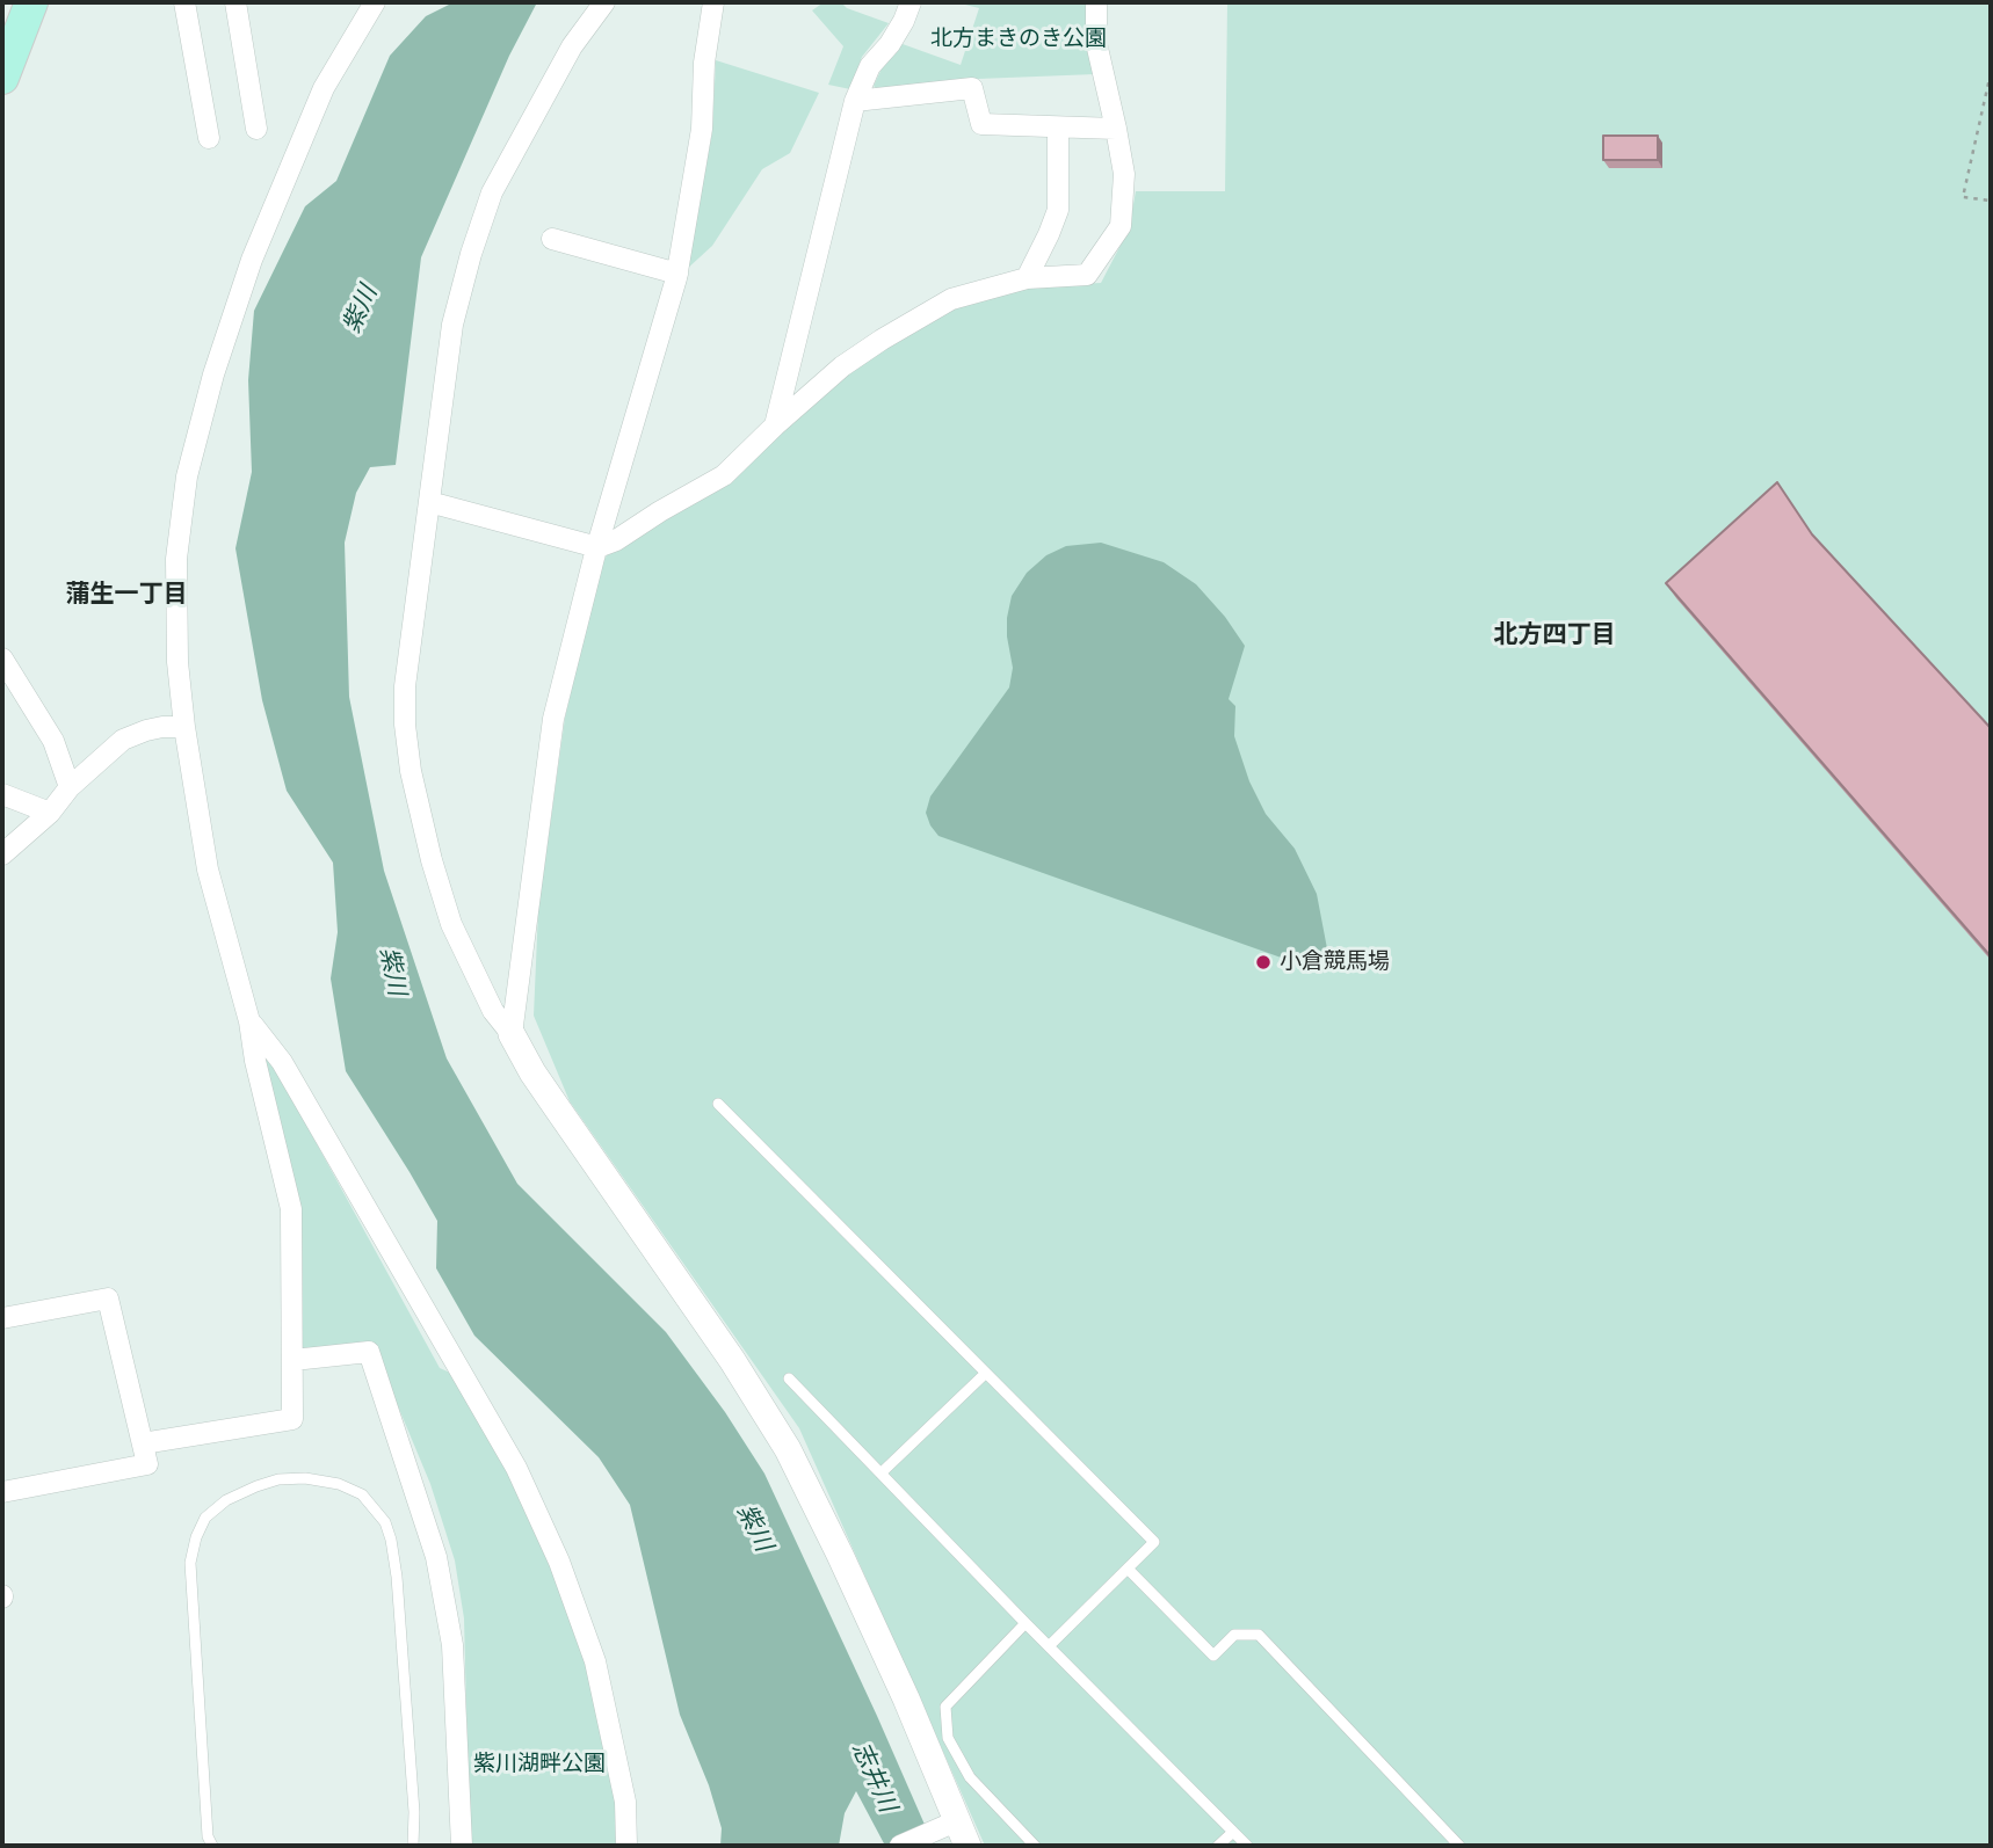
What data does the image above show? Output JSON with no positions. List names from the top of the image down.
{
  "districts": ["蒲生一丁目", "北方四丁目"],
  "water": ["紫川", "志井川"],
  "parks": ["北方まきのき公園", "紫川湖畔公園"],
  "places": ["小倉競馬場"]
}
